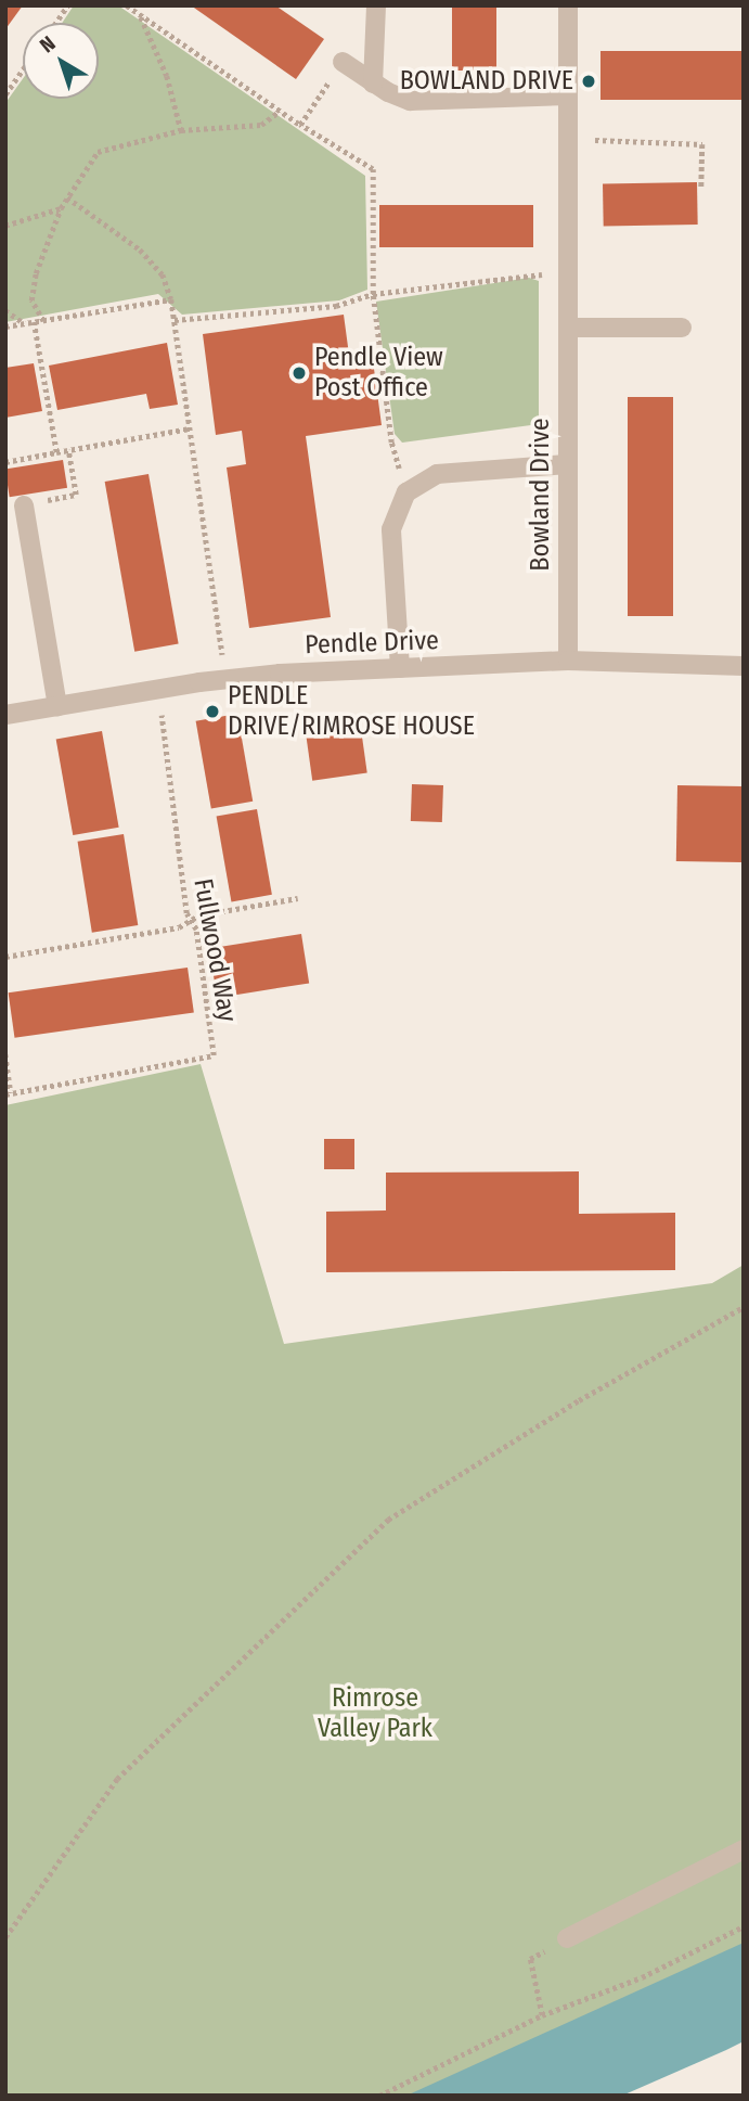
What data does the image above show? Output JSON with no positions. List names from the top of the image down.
{
  "streets": {
    "street": ["Bowland Drive", "Pendle Drive"],
    "path": ["Fullwood Way"]
  },
  "crossings": [
    ["Bowland Drive", "Pendle Drive"],
    ["Pendle Drive", "Fullwood Way"]
  ],
  "parks": ["Rimrose Valley Park"],
  "places": ["BOWLAND DRIVE", "Pendle View Post Office", "PENDLE DRIVE/RIMROSE HOUSE"],
  "north": "top left"
}
